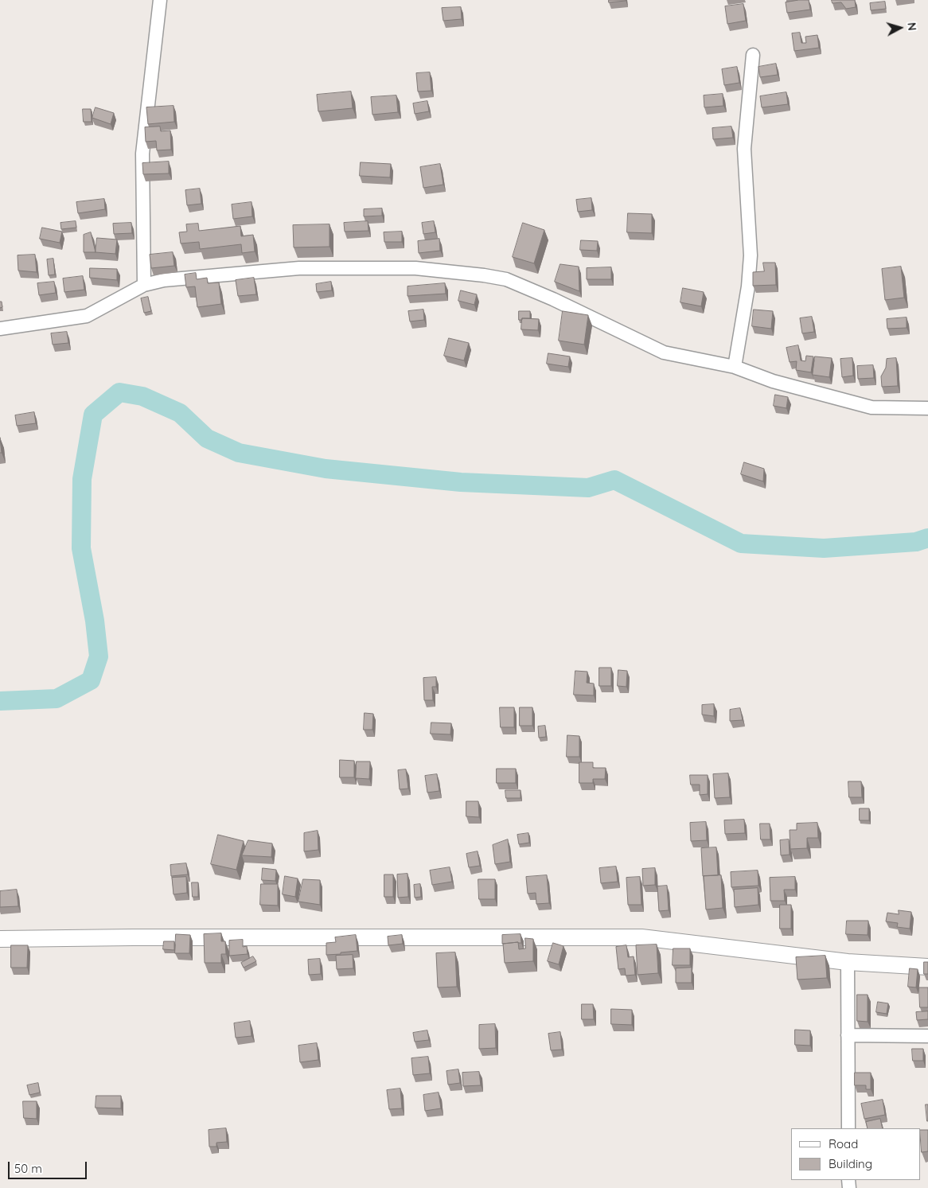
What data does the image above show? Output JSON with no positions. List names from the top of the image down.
{
  "legend": ["Road", "Building"],
  "scale_bar": "50 m",
  "north": "right"
}
